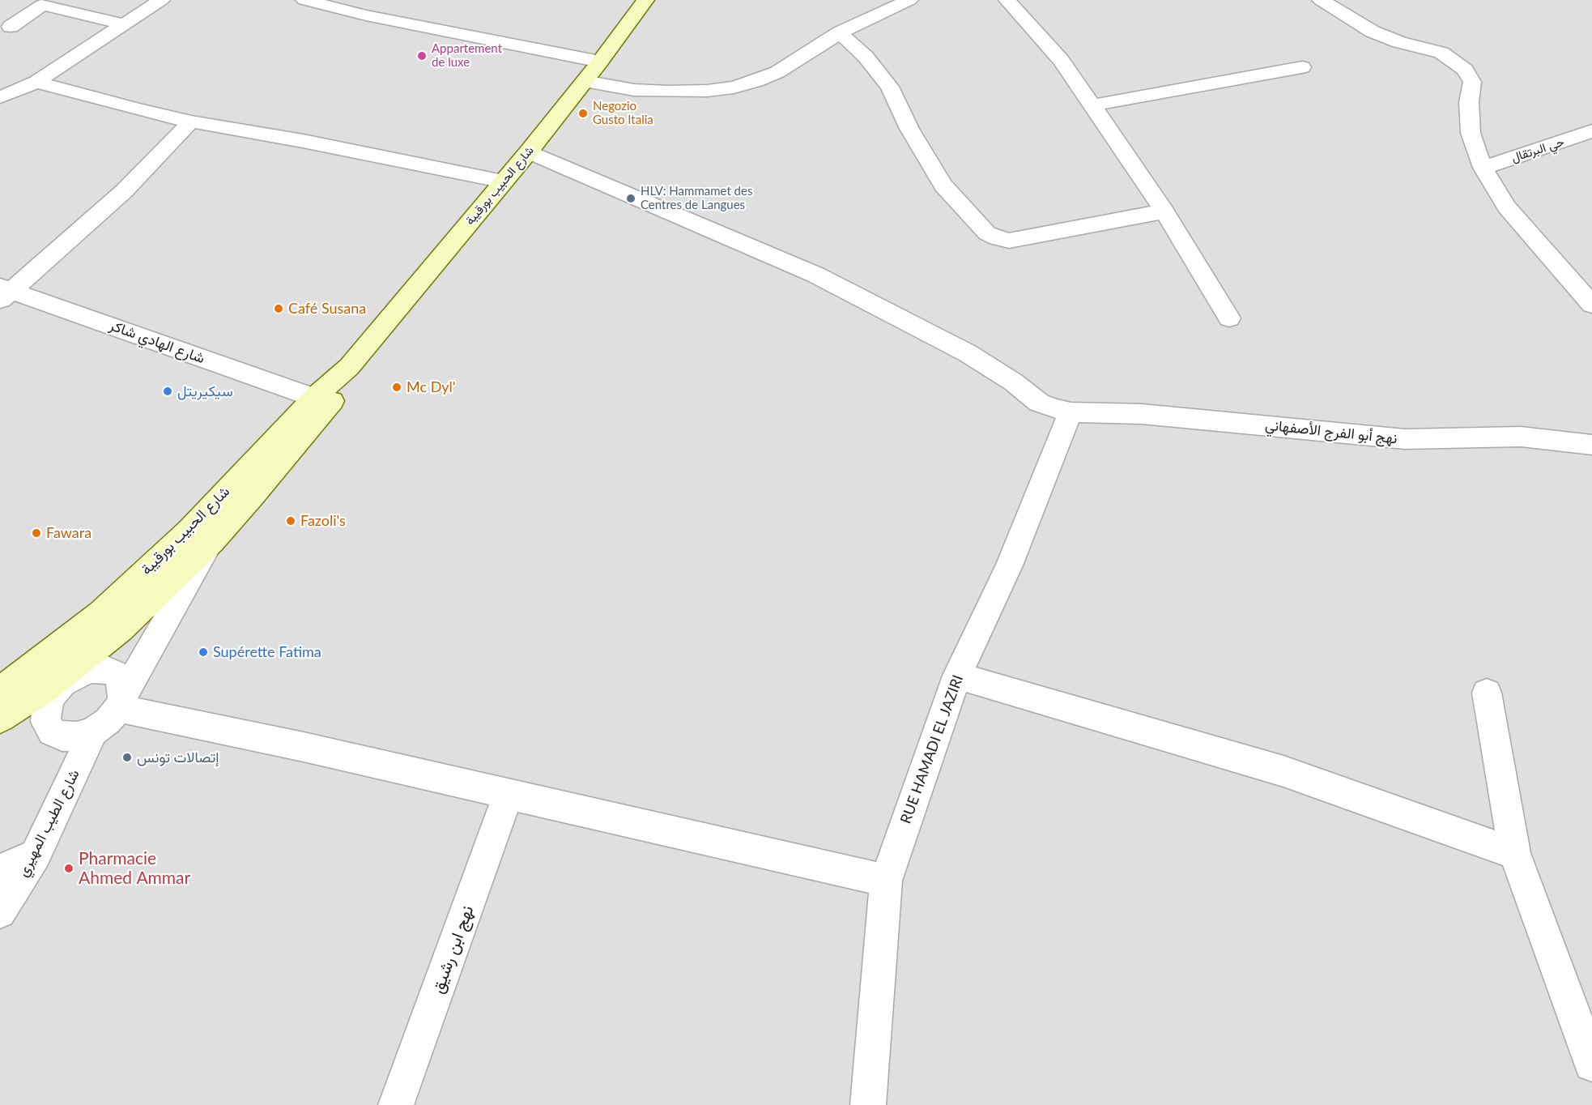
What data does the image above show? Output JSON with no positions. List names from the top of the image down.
{
  "streets": {
    "street": [
      "حي البرتقال",
      "شارع الحبيب بورقيبة",
      "شارع الهادي شاكر",
      "نهج أبو الفرج الأصفهاني",
      "RUE HAMADI EL JAZIRI",
      "شارع الطيب المهيري",
      "نهج ابن رشيق"
    ]
  },
  "crossings": [
    ["شارع الحبيب بورقيبة", "شارع الهادي شاكر"],
    ["شارع الحبيب بورقيبة", "نهج أبو الفرج الأصفهاني"],
    ["شارع الحبيب بورقيبة", "شارع الطيب المهيري"],
    ["نهج أبو الفرج الأصفهاني", "RUE HAMADI EL JAZIRI"]
  ],
  "places": [
    "Appartement de luxe",
    "Negozio Gusto Italia",
    "HLV: Hammamet des Centres de Langues",
    "Café Susana",
    "Mc Dyl'",
    "سيكيريتل",
    "Fazoli's",
    "Fawara",
    "Supérette Fatima",
    "إتصالات تونس",
    "Pharmacie Ahmed Ammar"
  ]
}
